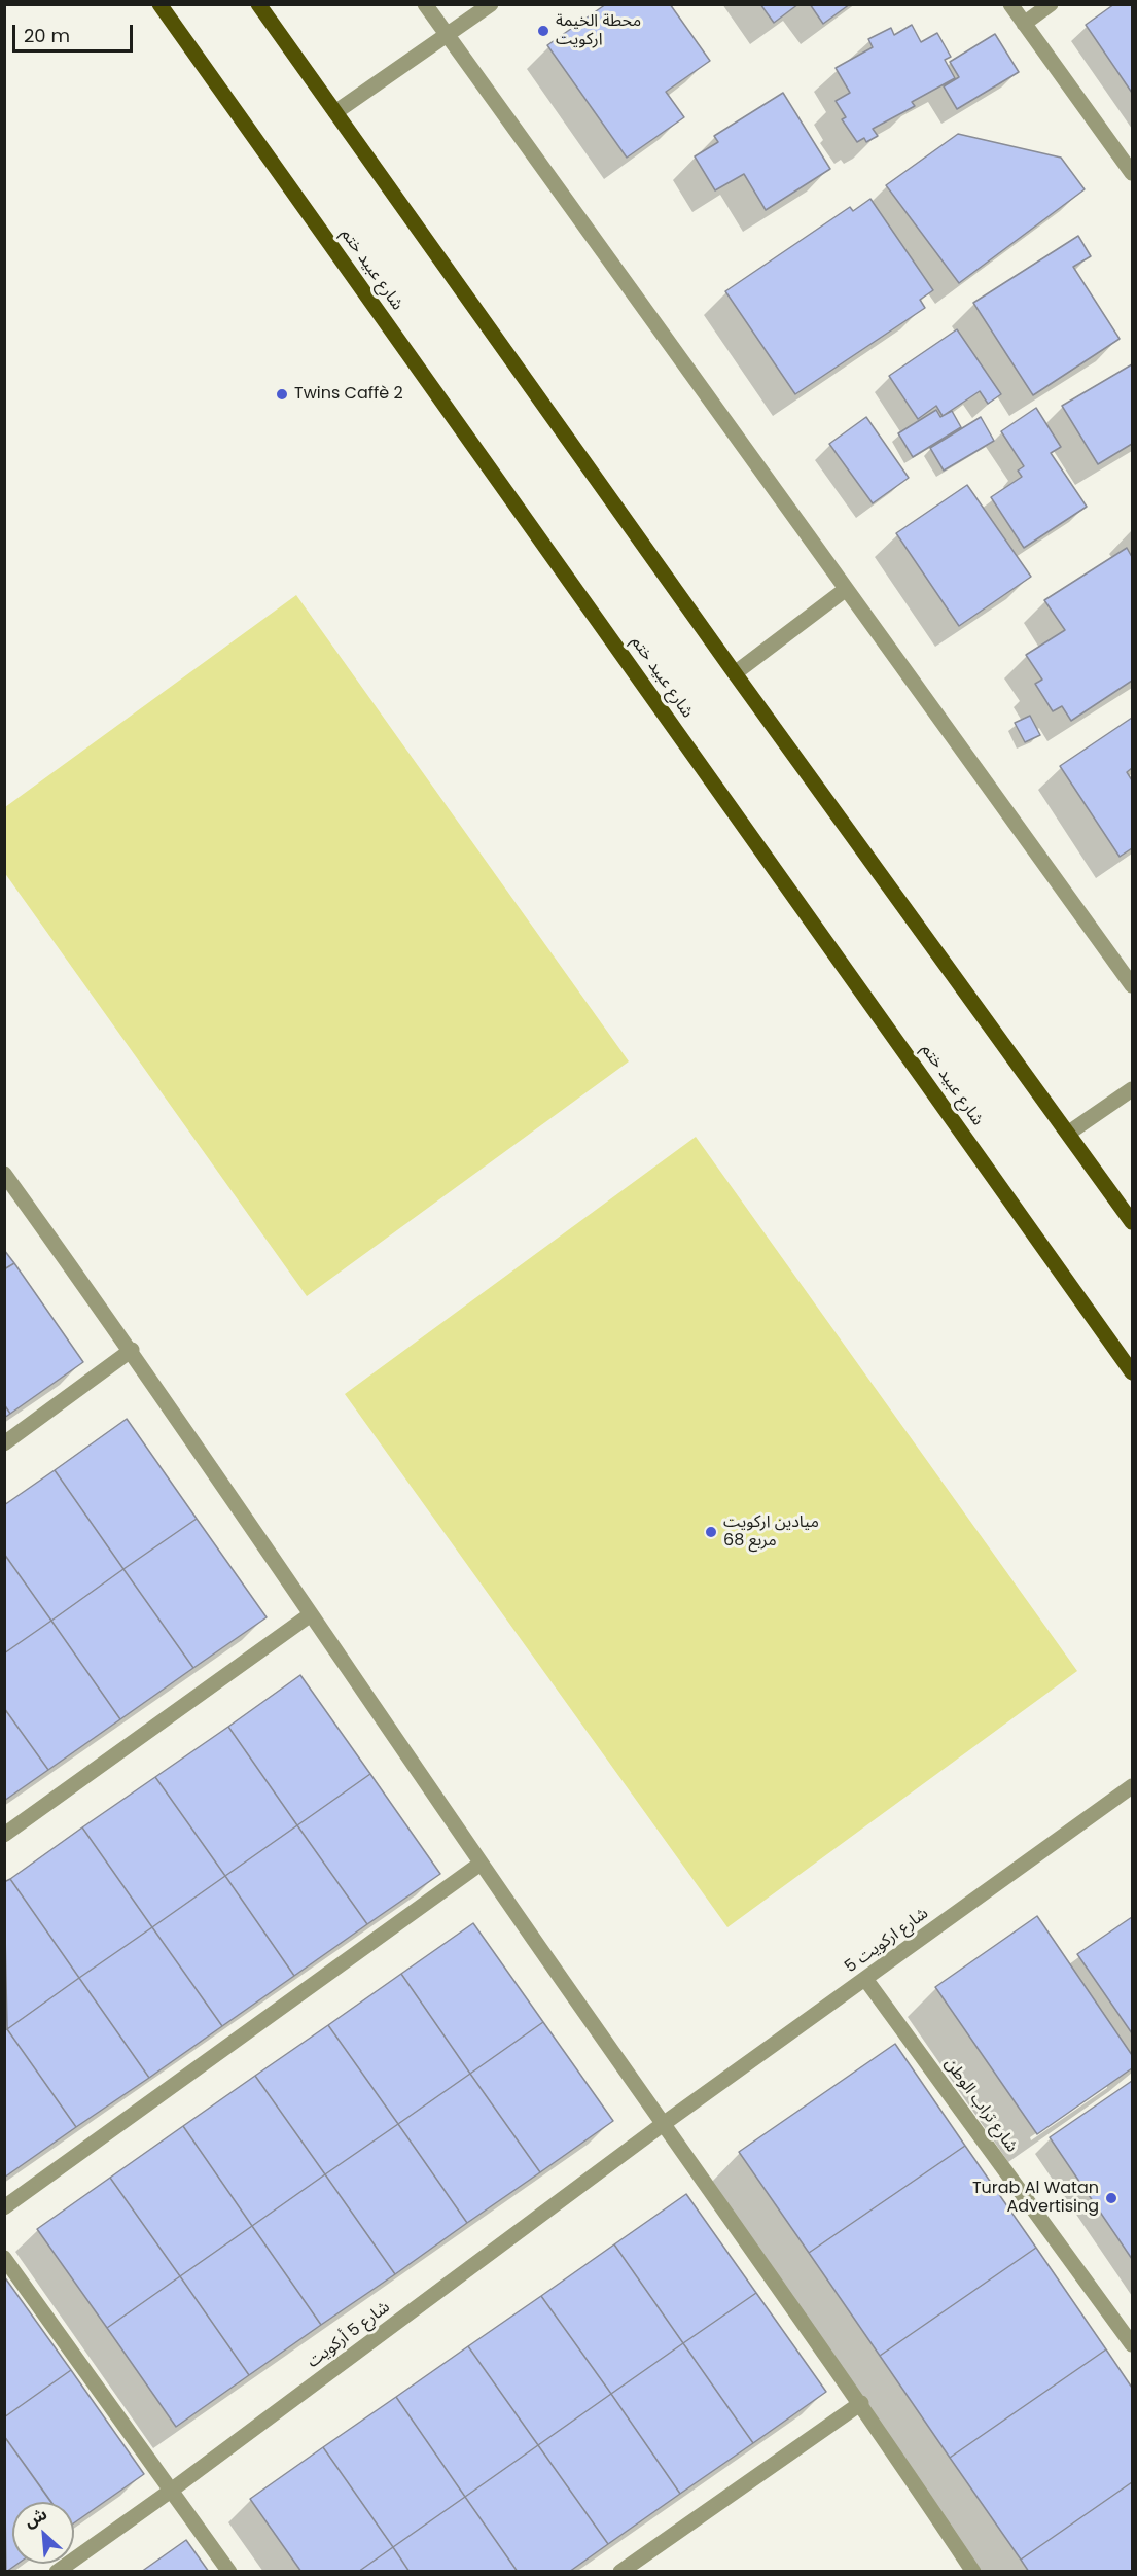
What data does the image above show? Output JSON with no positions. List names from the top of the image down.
{
  "streets": {
    "main road": ["شارع عبيد ختم"],
    "street": ["شارع اركويت 5", "شارع تراب الوطن", "شارع 5 أركويت"]
  },
  "crossings": [
    ["شارع اركويت 5", "شارع تراب الوطن"],
    ["شارع اركويت 5", "شارع 5 أركويت"]
  ],
  "places": [
    "محطة الخيمة اركويت",
    "Twins Caffè 2",
    "ميادين اركويت مربع 68",
    "Turab Al Watan Advertising"
  ],
  "scale_bar": "20 m",
  "north": "top left"
}
